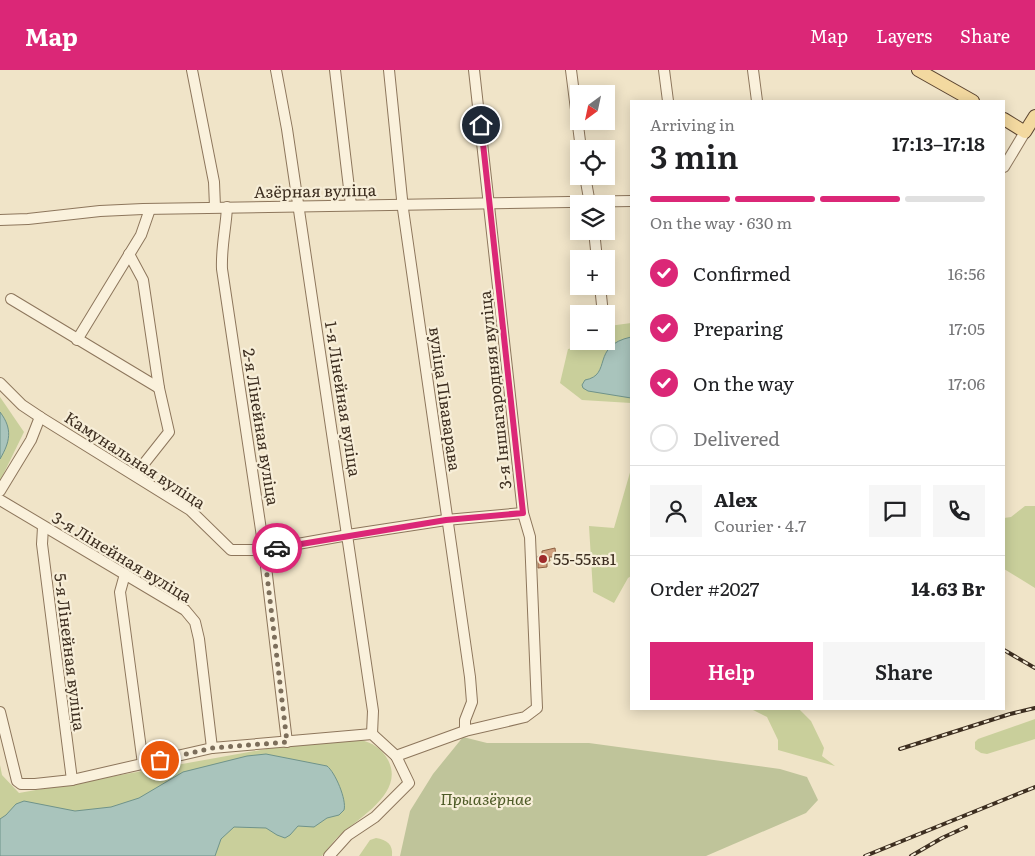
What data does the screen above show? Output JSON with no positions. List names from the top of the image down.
{
  "streets": {
    "street": [
      "Азёрная вуліца",
      "3-я Іншагародняя вуліца",
      "1-я Лінейная вуліца",
      "вуліца Піваварава",
      "2-я Лінейная вуліца",
      "Камунальная вуліца",
      "3-я Лінейная вуліца",
      "5-я Лінейная вуліца"
    ]
  },
  "crossings": [
    ["Азёрная вуліца", "3-я Іншагародняя вуліца"],
    ["Азёрная вуліца", "1-я Лінейная вуліца"],
    ["Азёрная вуліца", "вуліца Піваварава"],
    ["Азёрная вуліца", "2-я Лінейная вуліца"],
    ["3-я Іншагародняя вуліца", "вуліца Піваварава"],
    ["3-я Іншагародняя вуліца", "Камунальная вуліца"],
    ["1-я Лінейная вуліца", "Камунальная вуліца"],
    ["вуліца Піваварава", "Камунальная вуліца"],
    ["2-я Лінейная вуліца", "Камунальная вуліца"],
    ["3-я Лінейная вуліца", "5-я Лінейная вуліца"]
  ],
  "parks": ["Прыазёрнае"],
  "places": ["55-55кв1"],
  "north": "bottom left",
  "page": {
    "header": "Map",
    "nav": ["Map", "Layers", "Share"],
    "map_buttons": ["+", "−"],
    "heading": ["3 min", "Arriving in", "17:13–17:18"],
    "panel": [
      "Alex",
      "Courier · 4.7",
      "Order #2027",
      "14.63 Br"
    ],
    "bar": "On the way · 630 m",
    "list": [
      ["Confirmed", "16:56"],
      ["Preparing", "17:05"],
      ["On the way", "17:06"],
      "Delivered"
    ],
    "buttons": ["Help", "Share"]
  }
}
